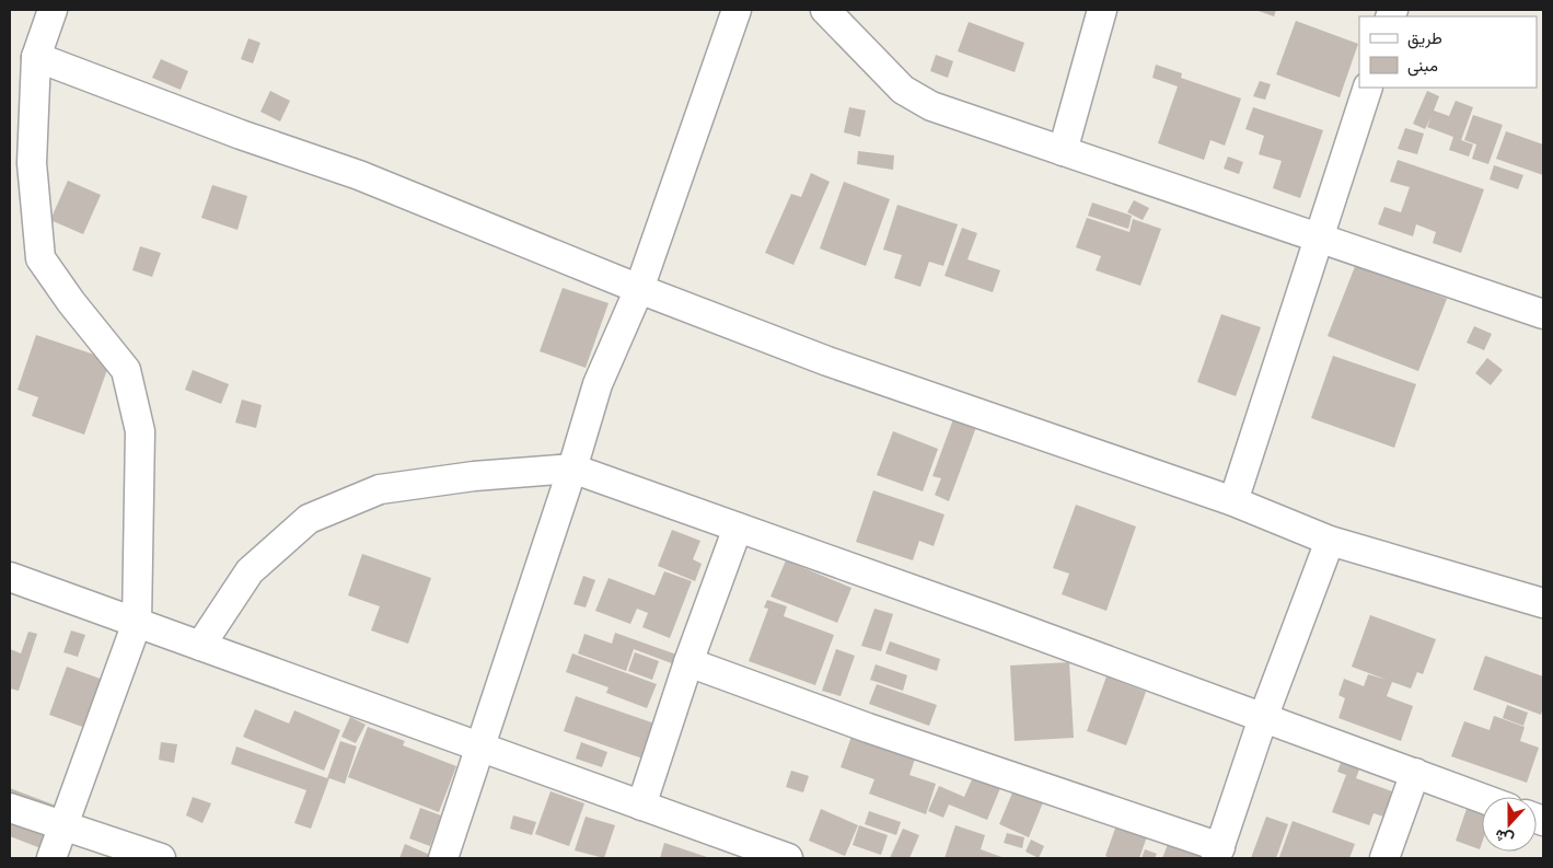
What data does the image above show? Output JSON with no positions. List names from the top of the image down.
{
  "legend": ["طريق", "مبنى"],
  "north": "bottom"
}
